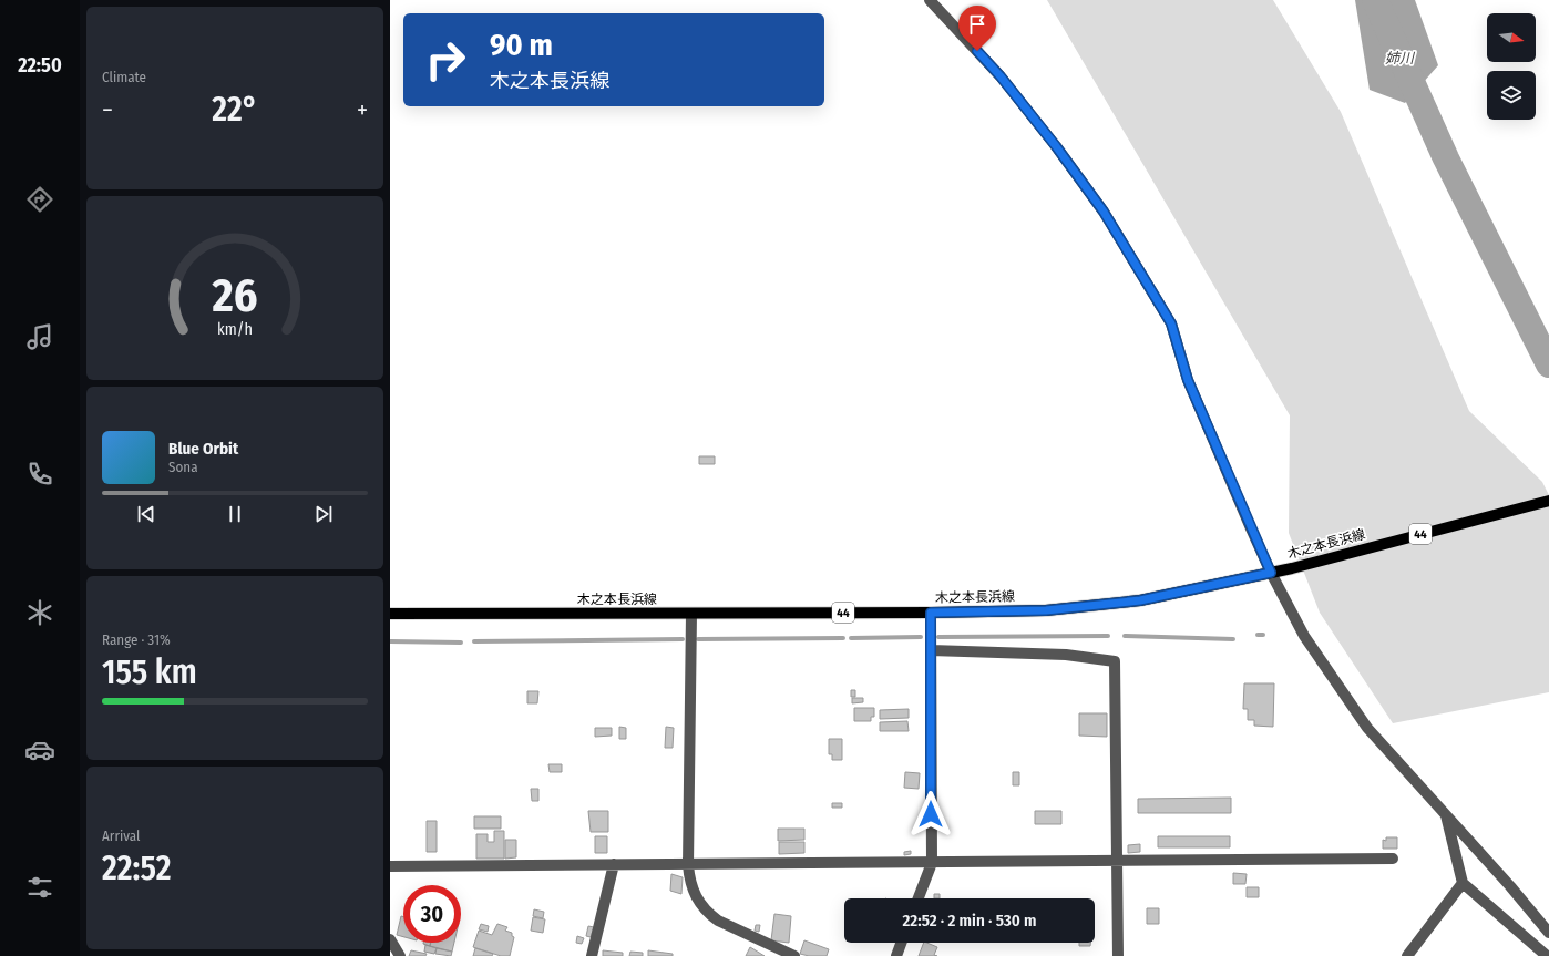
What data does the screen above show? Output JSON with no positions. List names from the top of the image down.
{
  "streets": {
    "main road": ["44", "木之本長浜線"]
  },
  "water": ["姉川"],
  "north": "right",
  "page": {
    "tabs": "22:50",
    "tile": [
      "Climate",
      ["Range · 31%", "155 km"],
      ["Arrival", "22:52"]
    ],
    "turn": ["90 m", "木之本長浜線"],
    "heat": ["−", "22°", "+"],
    "song": ["Blue Orbit", "Sona"],
    "limit": "30",
    "trip": "22:52 · 2 min · 530 m",
    "gauge": ["26", "km/h"]
  }
}
